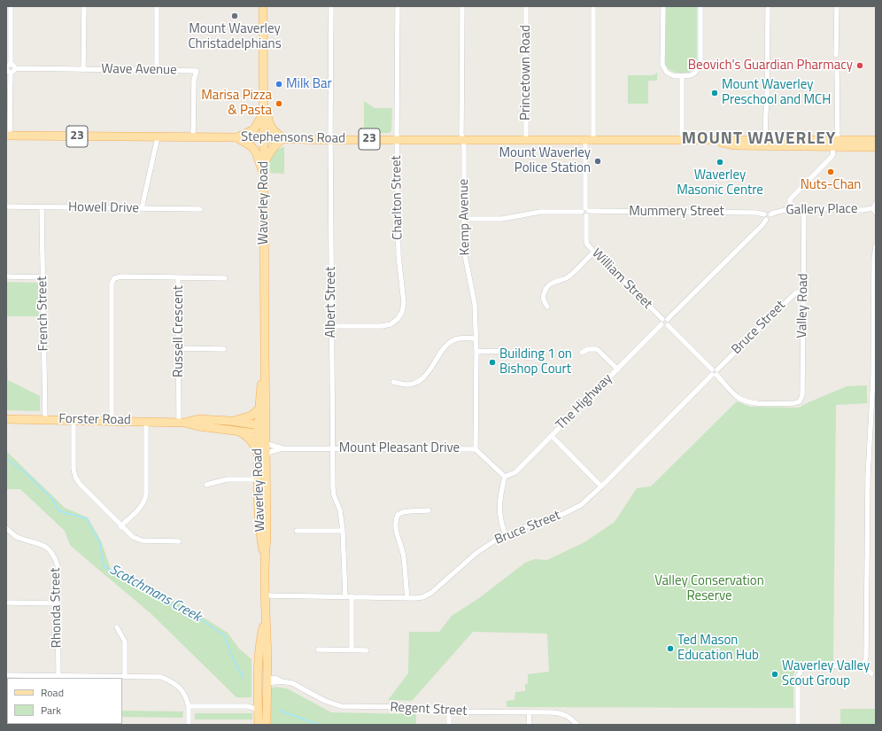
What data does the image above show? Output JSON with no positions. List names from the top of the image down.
{
  "streets": {
    "main road": [
      "23",
      "Stephensons Road",
      "Waverley Road",
      "Forster Road"
    ],
    "street": [
      "Wave Avenue",
      "Princetown Road",
      "Charlton Street",
      "Howell Drive",
      "Gallery Place",
      "Mummery Street",
      "Kemp Avenue",
      "William Street",
      "Albert Street",
      "Valley Road",
      "French Street",
      "Bruce Street",
      "Russell Crescent",
      "The Highway",
      "Mount Pleasant Drive",
      "Rhonda Street",
      "Regent Street"
    ]
  },
  "crossings": [
    ["Wave Avenue", "Stephensons Road"],
    ["Princetown Road", "Stephensons Road"],
    ["Stephensons Road", "Charlton Street"],
    ["Stephensons Road", "Waverley Road"],
    ["Stephensons Road", "Kemp Avenue"],
    ["Stephensons Road", "William Street"],
    ["Stephensons Road", "Albert Street"],
    ["Charlton Street", "Albert Street"],
    ["Waverley Road", "Bruce Street"],
    ["Waverley Road", "Forster Road"],
    ["Waverley Road", "Mount Pleasant Drive"],
    ["Waverley Road", "Regent Street"],
    ["Howell Drive", "French Street"],
    ["Gallery Place", "Valley Road"],
    ["Gallery Place", "The Highway"],
    ["Mummery Street", "Kemp Avenue"],
    ["Mummery Street", "William Street"],
    ["Mummery Street", "The Highway"],
    ["Kemp Avenue", "Mount Pleasant Drive"],
    ["William Street", "Valley Road"],
    ["William Street", "Bruce Street"],
    ["William Street", "The Highway"],
    ["Albert Street", "Bruce Street"],
    ["Albert Street", "Mount Pleasant Drive"],
    ["Valley Road", "Bruce Street"],
    ["French Street", "Forster Road"],
    ["Russell Crescent", "Forster Road"],
    ["The Highway", "Mount Pleasant Drive"],
    ["Forster Road", "Mount Pleasant Drive"]
  ],
  "districts": ["MOUNT WAVERLEY"],
  "water": ["Scotchmans Creek"],
  "parks": ["Valley Conservation Reserve"],
  "places": [
    "Mount Waverley Christadelphians",
    "Beovich's Guardian Pharmacy",
    "Milk Bar",
    "Mount Waverley Preschool and MCH",
    "Marisa Pizza & Pasta",
    "Mount Waverley Police Station",
    "Waverley Masonic Centre",
    "Nuts-Chan",
    "Building 1 on Bishop Court",
    "Ted Mason Education Hub",
    "Waverley Valley Scout Group"
  ],
  "legend": ["Road", "Park"]
}
